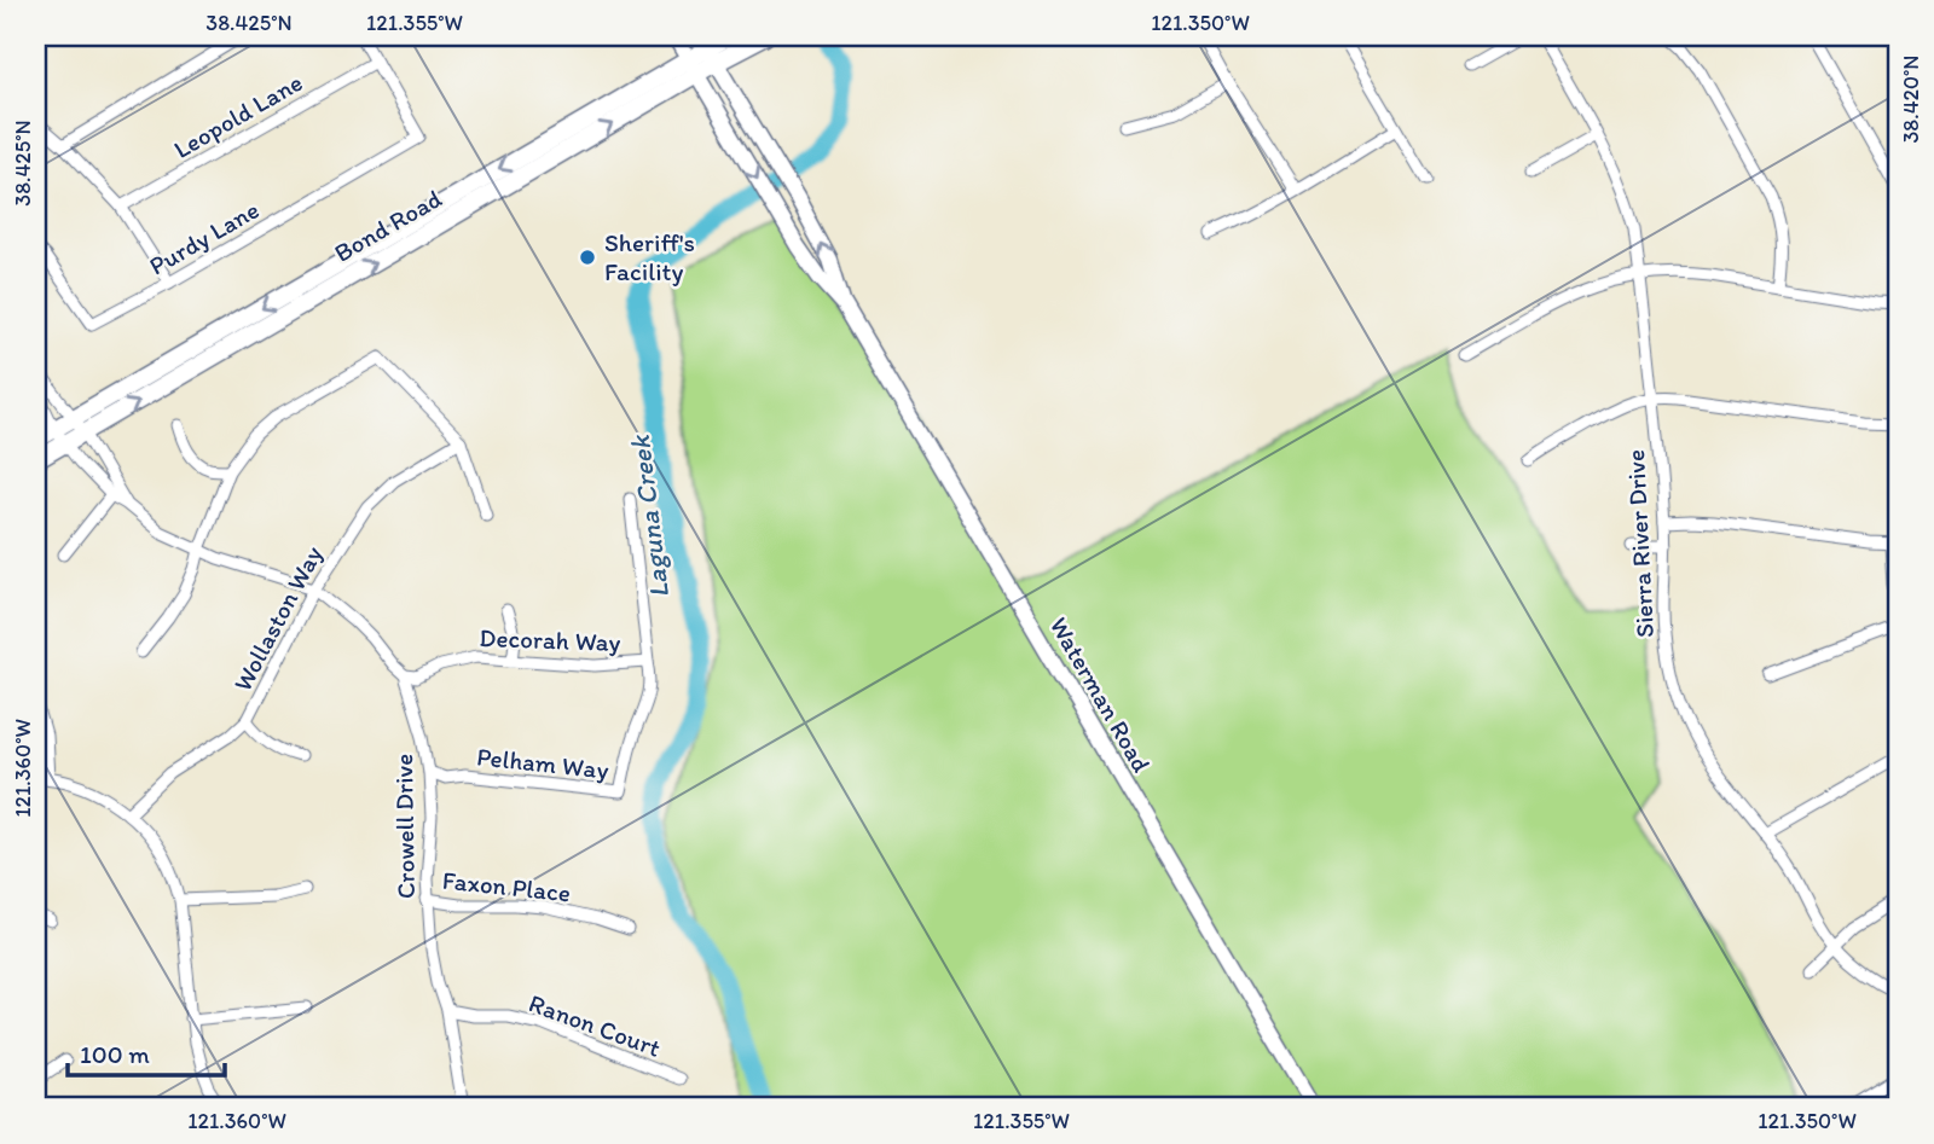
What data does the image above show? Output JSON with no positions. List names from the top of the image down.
{
  "streets": {
    "main road": ["Bond Road", "Waterman Road"],
    "street": [
      "Leopold Lane",
      "Purdy Lane",
      "Sierra River Drive",
      "Wollaston Way",
      "Decorah Way",
      "Pelham Way",
      "Crowell Drive",
      "Faxon Place",
      "Ranon Court"
    ]
  },
  "crossings": [
    ["Leopold Lane", "Purdy Lane"],
    ["Bond Road", "Waterman Road"],
    ["Bond Road", "Crowell Drive"],
    ["Wollaston Way", "Crowell Drive"],
    ["Decorah Way", "Pelham Way"],
    ["Decorah Way", "Crowell Drive"],
    ["Pelham Way", "Crowell Drive"],
    ["Crowell Drive", "Faxon Place"],
    ["Crowell Drive", "Ranon Court"]
  ],
  "water": ["Laguna Creek"],
  "places": ["Sheriff's Facility"],
  "scale_bar": "100 m",
  "coordinates": [
    "38.425°N",
    "121.355°W",
    "121.350°W",
    "38.420°N",
    "121.360°W"
  ]
}
